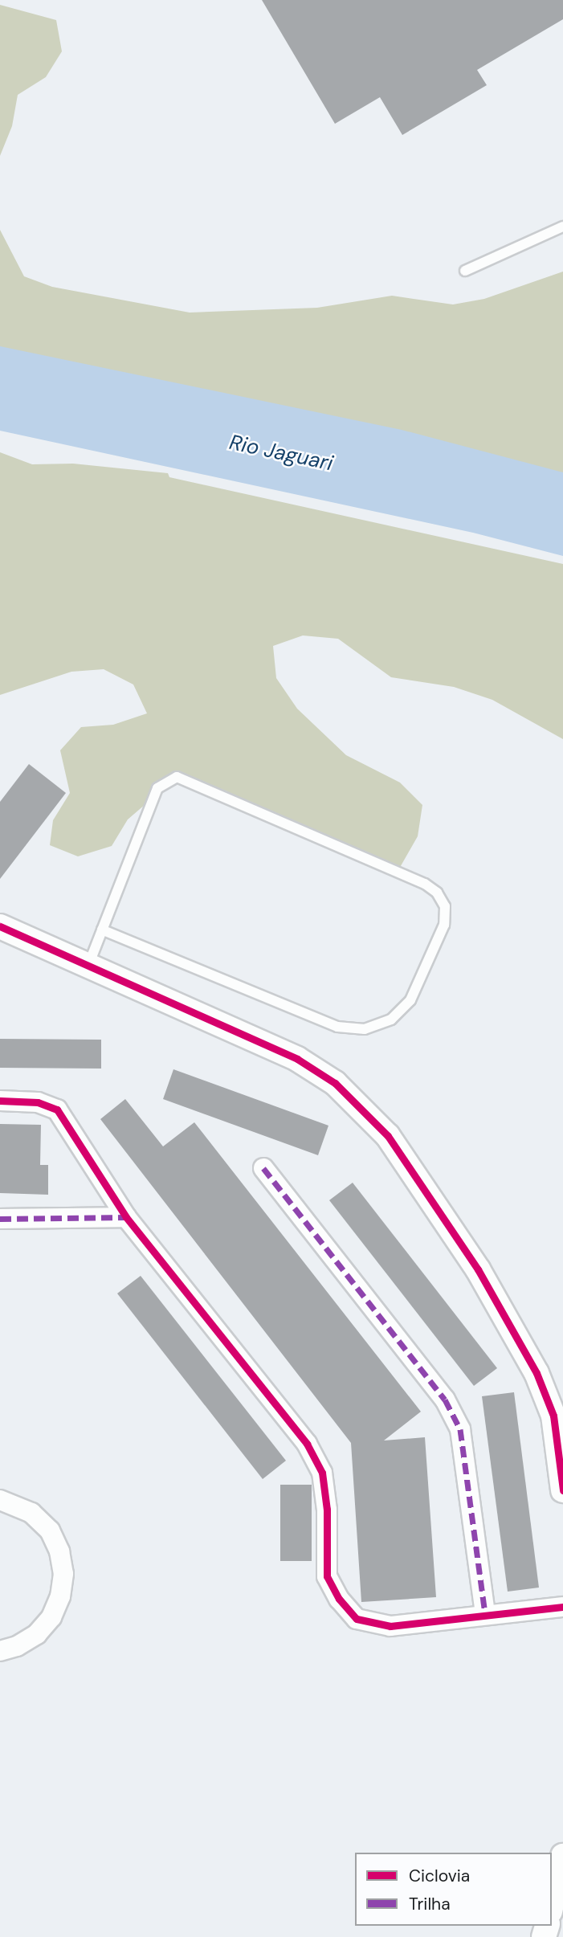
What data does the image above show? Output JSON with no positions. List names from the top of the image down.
{
  "water": ["Rio Jaguari"],
  "legend": ["Ciclovia", "Trilha"]
}
